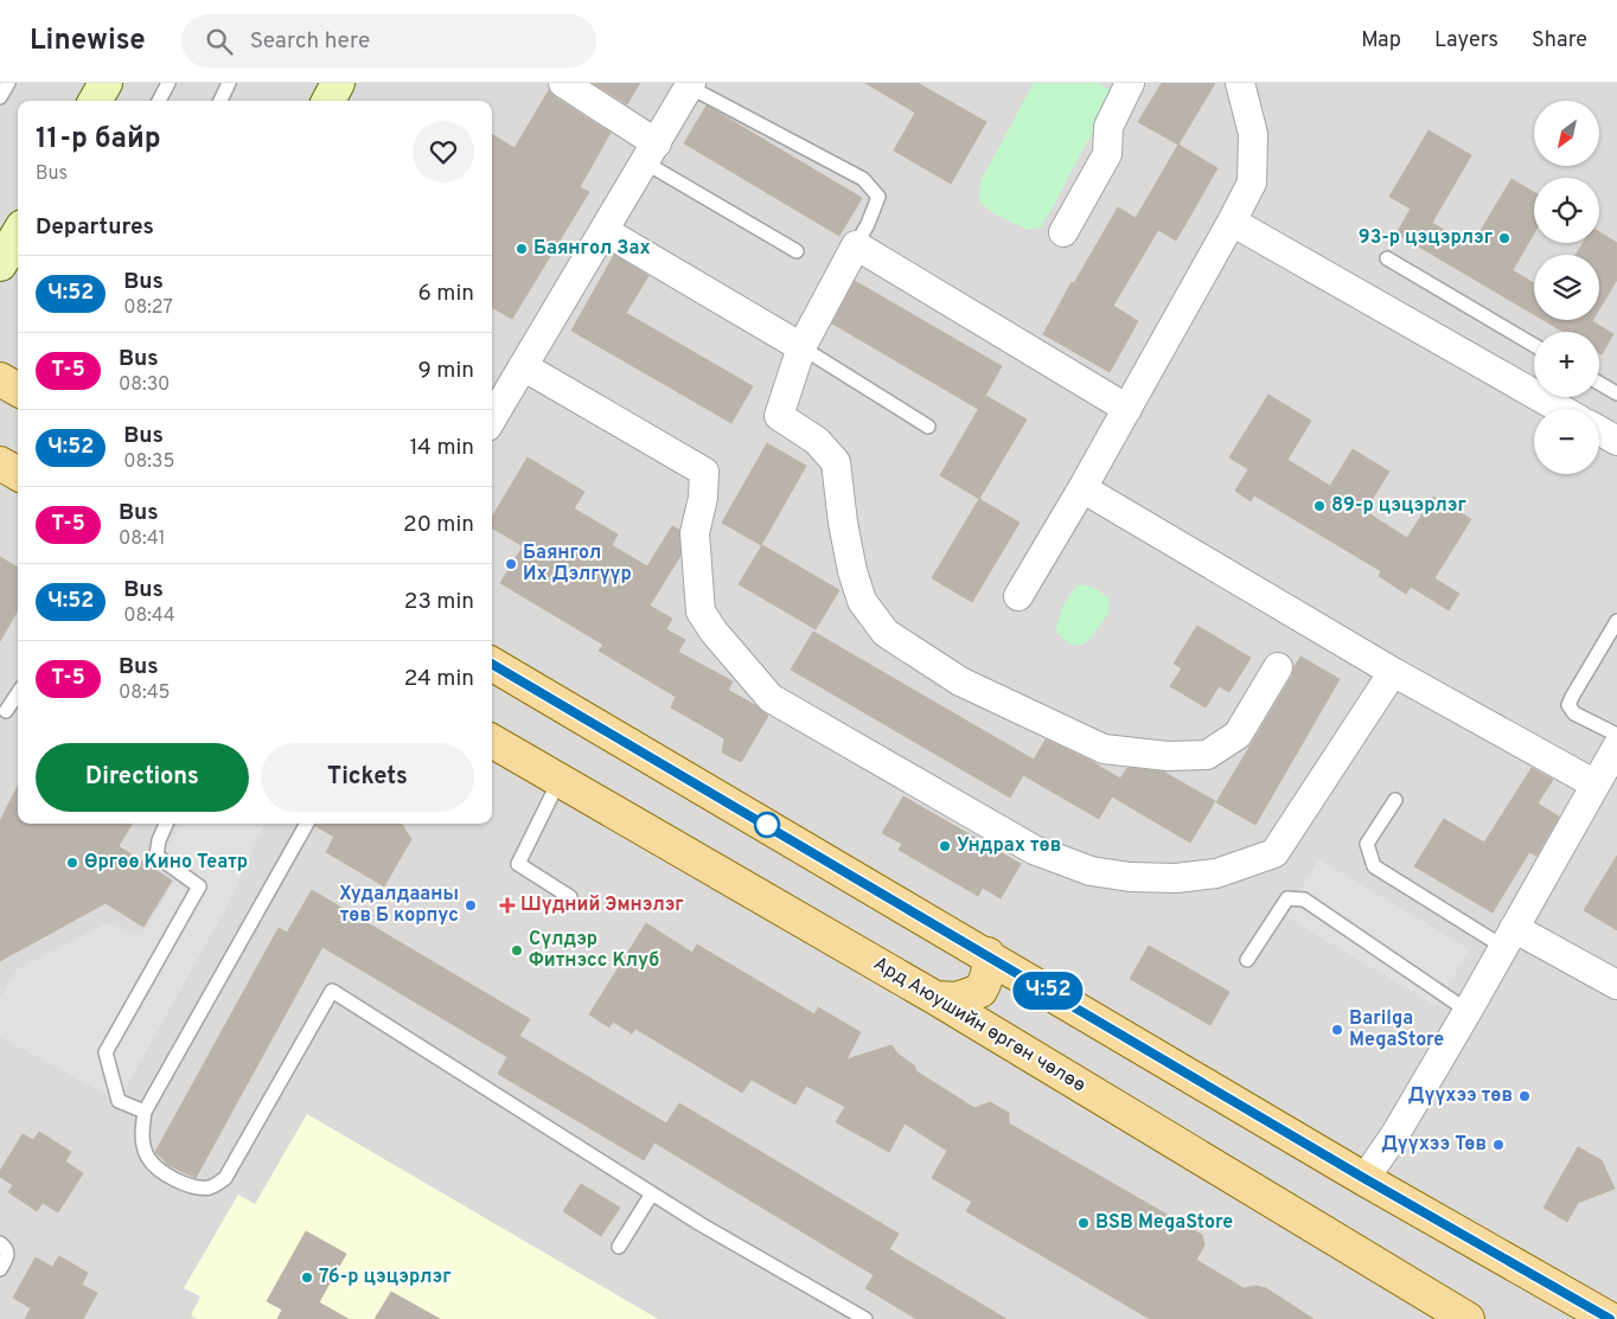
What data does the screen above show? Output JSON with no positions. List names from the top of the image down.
{
  "streets": {
    "main road": ["Ард Аюушийн өргөн чөлөө"]
  },
  "places": {
    "other": [
      "93-р цэцэрлэг",
      "Баянгол Зах",
      "89-р цэцэрлэг",
      "Баянгол Их Дэлгүүр",
      "Ундрах төв",
      "Өргөө Кино Театр",
      "Худалдааны төв Б корпус",
      "Сүлдэр Фитнэсс Kлуб",
      "Barilga MegaStore",
      "Дүүхээ төв",
      "Дүүхээ Төв",
      "BSB MegaStore",
      "76-р цэцэрлэг"
    ],
    "health": ["Шүдний Эмнэлэг"]
  },
  "lines": ["bus line Ч:52"],
  "north": "bottom left",
  "page": {
    "header": "Linewise",
    "search": "Search here",
    "nav": ["Map", "Layers", "Share"],
    "on_map": "Ч:52",
    "map_buttons": ["+", "−"],
    "heading": [
      ["11-р байр", "Bus"],
      "Departures"
    ],
    "list": [
      {
        "mark": "Ч:52",
        "name": "Bus",
        "note": "08:27",
        "value": "6 min"
      },
      {
        "mark": "Т-5",
        "name": "Bus",
        "note": "08:30",
        "value": "9 min"
      },
      {
        "mark": "Ч:52",
        "name": "Bus",
        "note": "08:35",
        "value": "14 min"
      },
      {
        "mark": "Т-5",
        "name": "Bus",
        "note": "08:41",
        "value": "20 min"
      },
      {
        "mark": "Ч:52",
        "name": "Bus",
        "note": "08:44",
        "value": "23 min"
      },
      {
        "mark": "Т-5",
        "name": "Bus",
        "note": "08:45",
        "value": "24 min"
      }
    ],
    "buttons": ["Directions", "Tickets"]
  }
}
